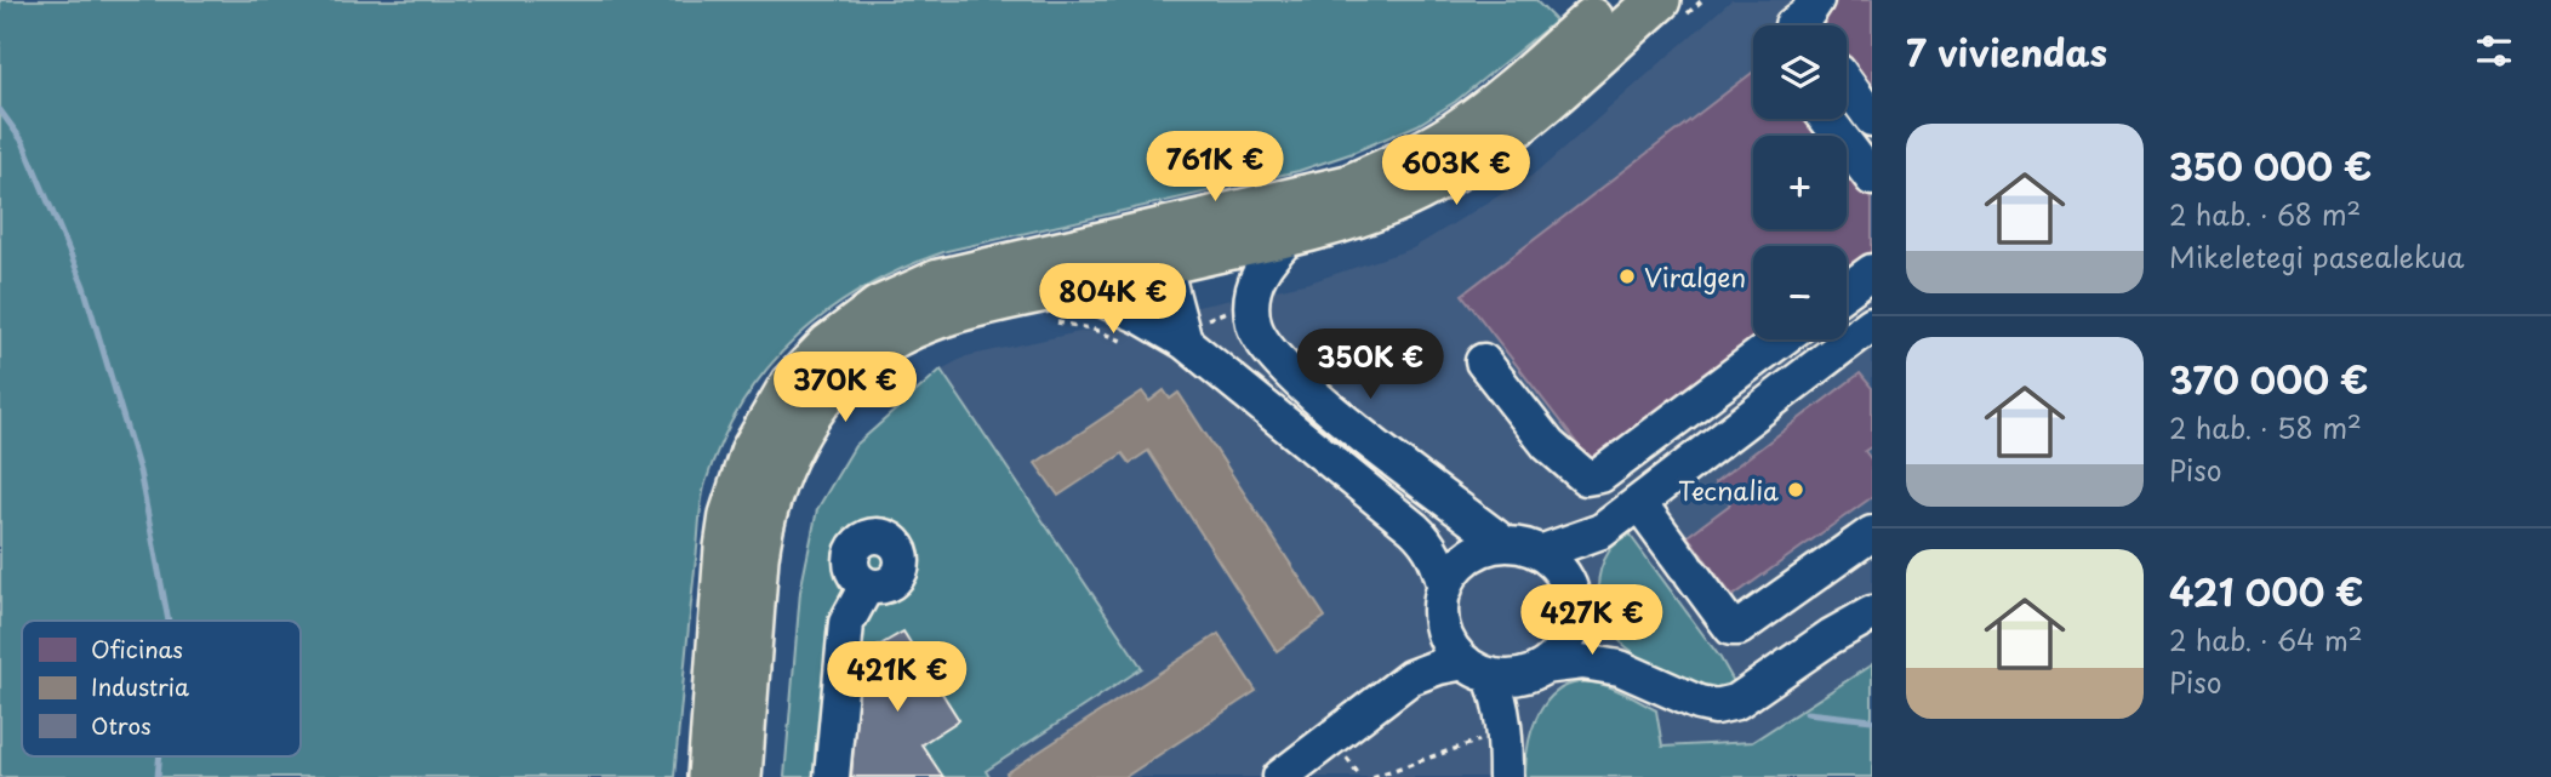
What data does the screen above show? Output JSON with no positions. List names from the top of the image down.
{
  "places": ["Viralgen", "Tecnalia"],
  "legend": ["Oficinas", "Industria", "Otros"],
  "page": {
    "heading": "7 viviendas",
    "map_buttons": ["+", "−"],
    "list": [
      {
        "name": "350 000 €",
        "note": "2 hab. · 68 m² · Mikeletegi pasealekua"
      },
      {
        "name": "370 000 €",
        "note": "2 hab. · 58 m² · Piso"
      },
      {
        "name": "421 000 €",
        "note": "2 hab. · 64 m² · Piso"
      }
    ],
    "price": [
      "761K €",
      "603K €",
      "804K €",
      "350K €",
      "370K €",
      "427K €",
      "421K €"
    ]
  }
}
